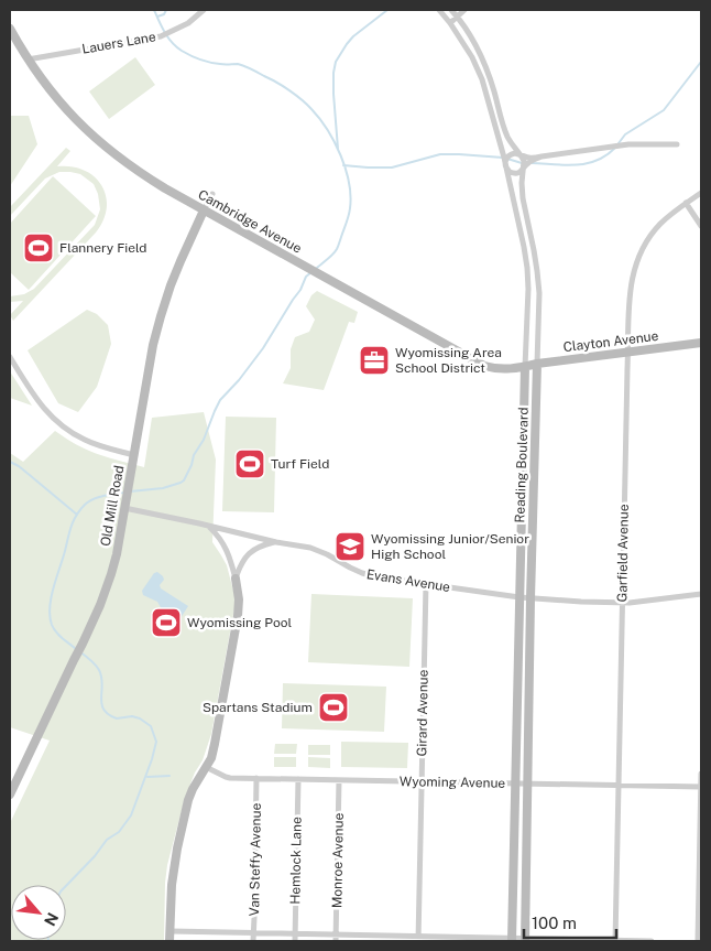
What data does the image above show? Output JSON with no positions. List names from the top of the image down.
{
  "streets": {
    "street": [
      "Lauers Lane",
      "Cambridge Avenue",
      "Clayton Avenue",
      "Reading Boulevard",
      "Old Mill Road",
      "Garfield Avenue",
      "Evans Avenue",
      "Girard Avenue",
      "Wyoming Avenue",
      "Van Steffy Avenue",
      "Hemlock Lane",
      "Monroe Avenue"
    ]
  },
  "crossings": [
    ["Lauers Lane", "Cambridge Avenue"],
    ["Cambridge Avenue", "Clayton Avenue"],
    ["Cambridge Avenue", "Reading Boulevard"],
    ["Cambridge Avenue", "Old Mill Road"],
    ["Clayton Avenue", "Reading Boulevard"],
    ["Clayton Avenue", "Garfield Avenue"],
    ["Reading Boulevard", "Evans Avenue"],
    ["Reading Boulevard", "Wyoming Avenue"],
    ["Old Mill Road", "Evans Avenue"],
    ["Garfield Avenue", "Evans Avenue"],
    ["Garfield Avenue", "Wyoming Avenue"],
    ["Evans Avenue", "Girard Avenue"],
    ["Girard Avenue", "Wyoming Avenue"],
    ["Wyoming Avenue", "Van Steffy Avenue"],
    ["Wyoming Avenue", "Hemlock Lane"],
    ["Wyoming Avenue", "Monroe Avenue"]
  ],
  "places": {
    "sports": [
      "Flannery Field",
      "Turf Field",
      "Wyomissing Pool",
      "Spartans Stadium"
    ],
    "office": ["Wyomissing Area School District"],
    "school or university": ["Wyomissing Junior/Senior High School"]
  },
  "scale_bar": "100 m",
  "north": "bottom right"
}
